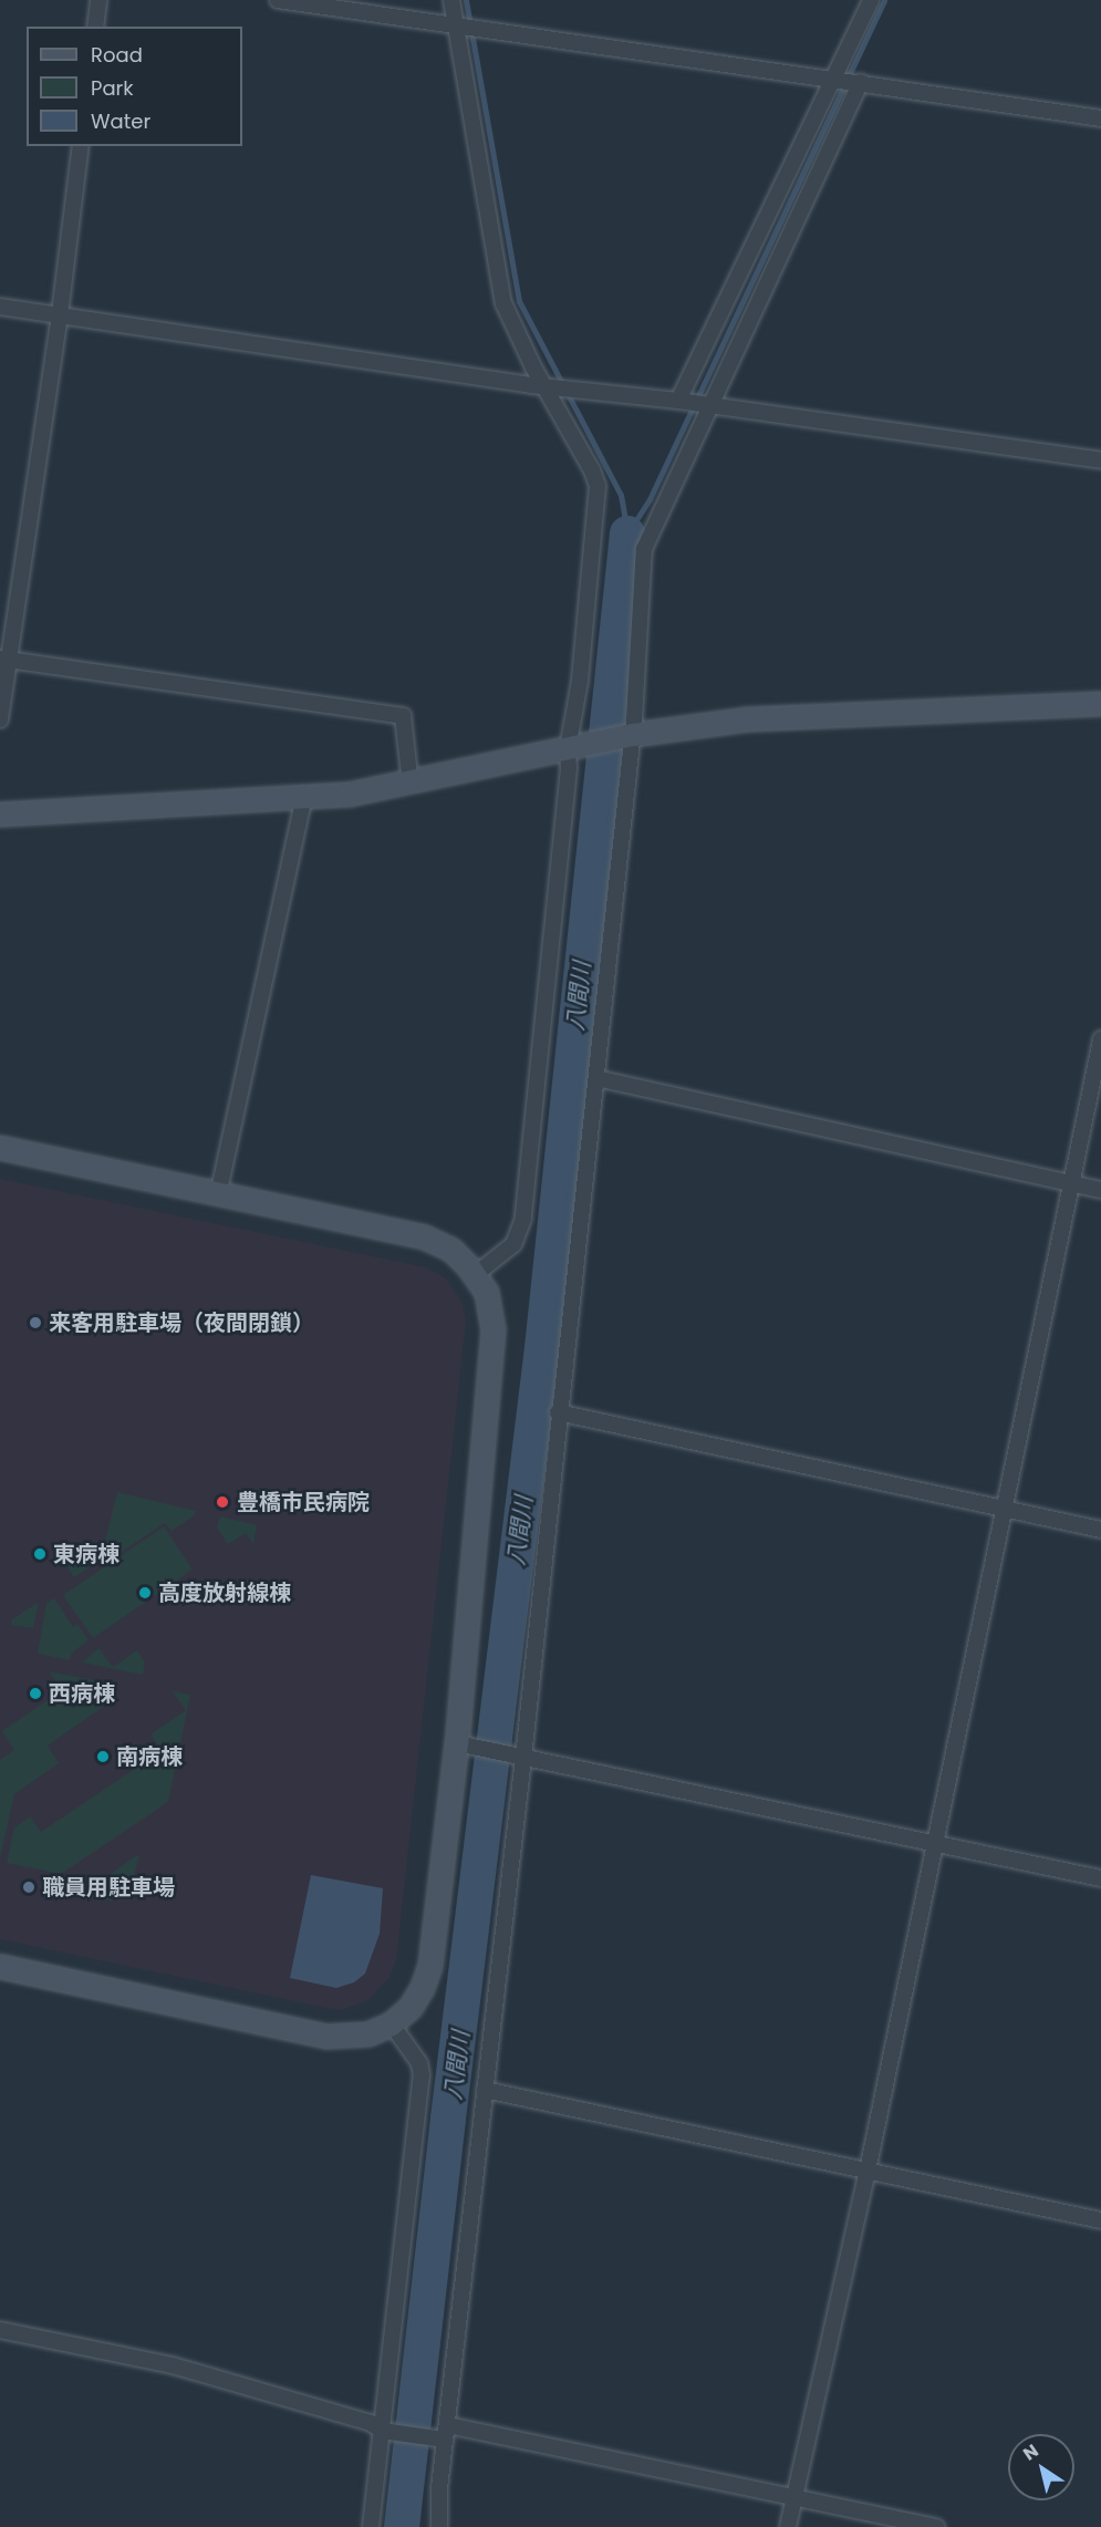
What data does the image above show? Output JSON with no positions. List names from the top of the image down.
{
  "water": ["八間川"],
  "places": [
    "来客用駐車場（夜間閉鎖）",
    "豊橋市民病院",
    "東病棟",
    "高度放射線棟",
    "西病棟",
    "南病棟",
    "職員用駐車場"
  ],
  "legend": ["Road", "Park", "Water"],
  "north": "top left"
}
